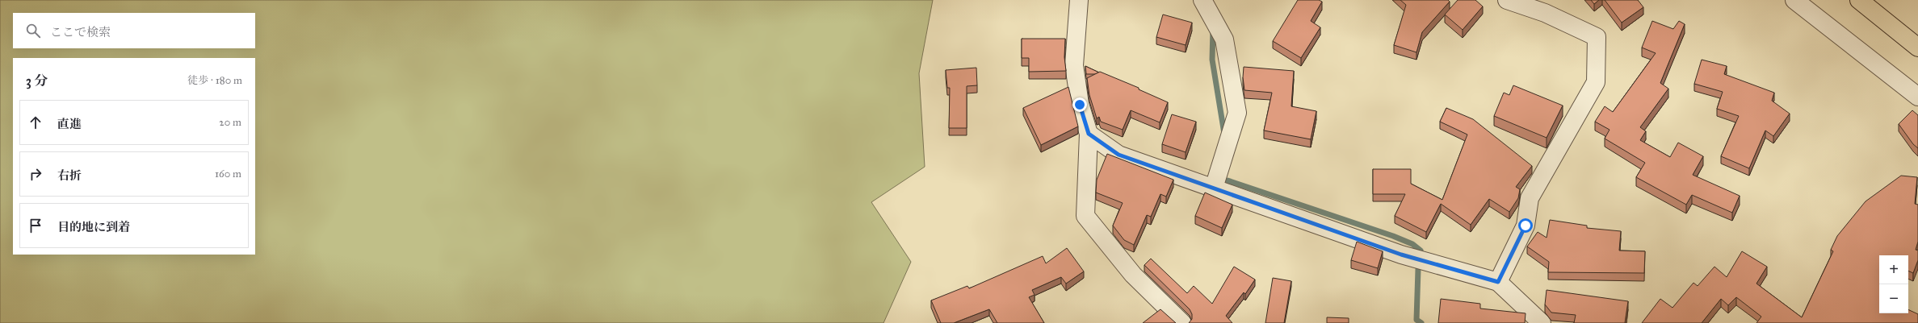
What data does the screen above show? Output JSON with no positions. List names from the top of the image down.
{
  "page": {
    "search": "ここで検索",
    "heading": ["3 分", "徒歩 · 180 m"],
    "list": [
      ["直進", "20 m"],
      ["右折", "160 m"],
      "目的地に到着"
    ],
    "map_buttons": ["+", "−"]
  }
}
